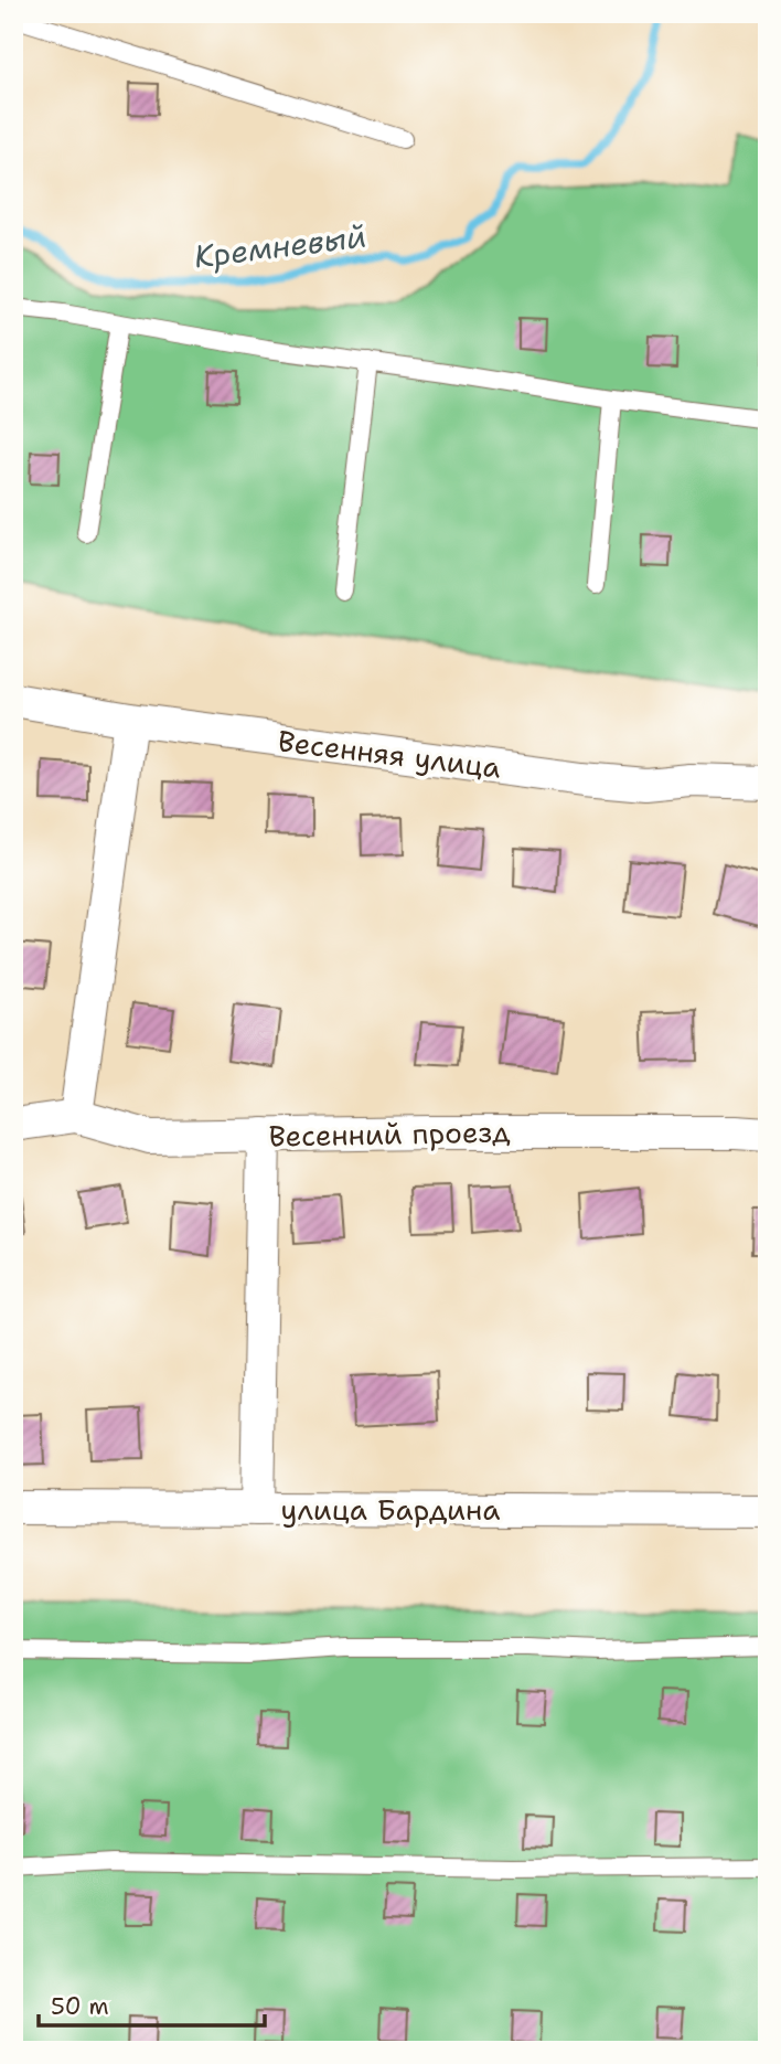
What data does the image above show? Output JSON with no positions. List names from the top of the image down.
{
  "streets": {
    "street": ["Весенняя улица", "Весенний проезд", "улица Бардина"]
  },
  "water": ["Кремневый"],
  "scale_bar": "50 m"
}
